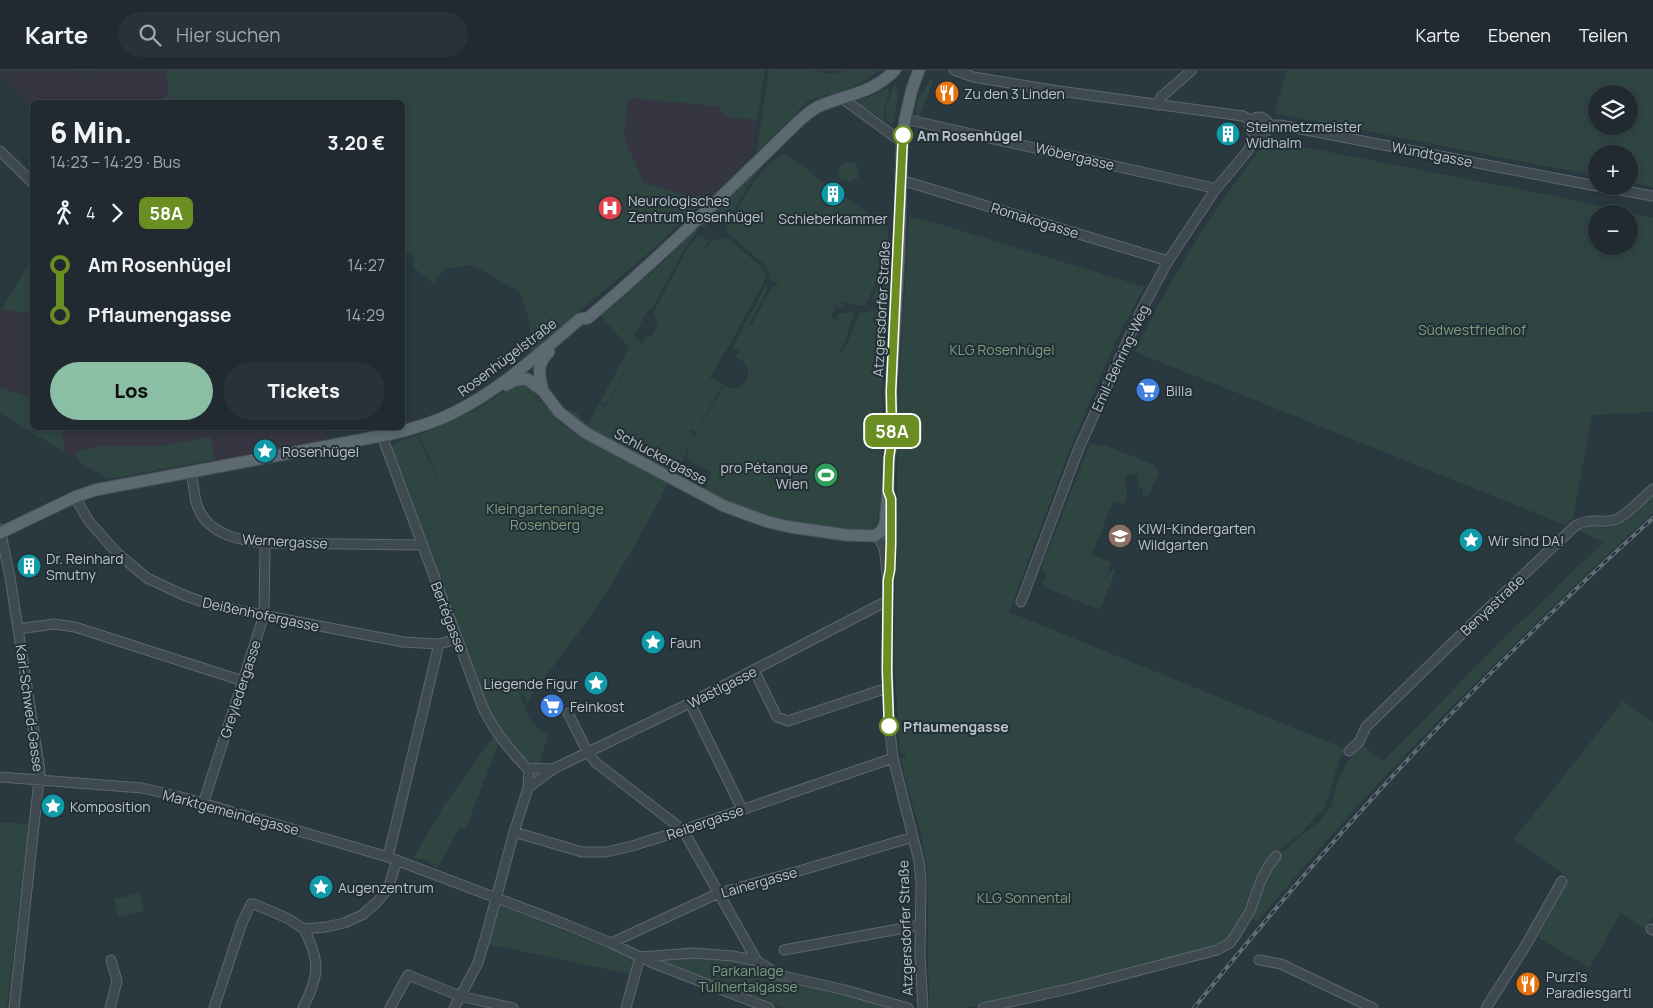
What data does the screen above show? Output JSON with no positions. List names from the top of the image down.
{
  "streets": {
    "main road": ["Atzgersdorfer Straße", "Rosenhügelstraße", "Schluckergasse"],
    "street": [
      "Wundtgasse",
      "Wöbergasse",
      "Romakogasse",
      "Emil-Behring-Weg",
      "Wernergasse",
      "Benyastraße",
      "Deißenhofergasse",
      "Bertégasse",
      "Wastlgasse",
      "Greyledergasse",
      "Karl-Schwed-Gasse",
      "Marktgemeindegasse",
      "Reibergasse",
      "Lainergasse"
    ]
  },
  "crossings": [
    ["Wundtgasse", "Emil-Behring-Weg"],
    ["Wöbergasse", "Atzgersdorfer Straße"],
    ["Wöbergasse", "Emil-Behring-Weg"],
    ["Romakogasse", "Atzgersdorfer Straße"],
    ["Romakogasse", "Emil-Behring-Weg"],
    ["Atzgersdorfer Straße", "Schluckergasse"],
    ["Atzgersdorfer Straße", "Wastlgasse"],
    ["Atzgersdorfer Straße", "Reibergasse"],
    ["Atzgersdorfer Straße", "Lainergasse"],
    ["Rosenhügelstraße", "Schluckergasse"],
    ["Rosenhügelstraße", "Wernergasse"],
    ["Rosenhügelstraße", "Deißenhofergasse"],
    ["Rosenhügelstraße", "Bertégasse"],
    ["Rosenhügelstraße", "Karl-Schwed-Gasse"],
    ["Wernergasse", "Bertégasse"],
    ["Wernergasse", "Greyledergasse"],
    ["Deißenhofergasse", "Bertégasse"],
    ["Deißenhofergasse", "Greyledergasse"],
    ["Bertégasse", "Wastlgasse"],
    ["Greyledergasse", "Marktgemeindegasse"],
    ["Karl-Schwed-Gasse", "Marktgemeindegasse"],
    ["Marktgemeindegasse", "Lainergasse"]
  ],
  "parks": [
    "Südwestfriedhof",
    "KLG Rosenhügel",
    "Kleingartenanlage Rosenberg",
    "KLG Sonnental",
    "Parkanlage Tullnertalgasse"
  ],
  "places": {
    "restaurant": ["Zu den 3 Linden", "Purzl's Paradiesgartl"],
    "building": ["Steinmetzmeister Widhalm", "Schieberkammer", "Dr. Reinhard Smutny"],
    "other": ["Am Rosenhügel", "Pflaumengasse"],
    "hospital": ["Neurologisches Zentrum Rosenhügel"],
    "supermarket": ["Billa", "Feinkost"],
    "place": [
      "Rosenhügel",
      "Wir sind DA!",
      "Faun",
      "Liegende Figur",
      "Komposition",
      "Augenzentrum"
    ],
    "sports": ["pro Pétanque Wien"],
    "school or university": ["KIWI-Kindergarten Wildgarten"]
  },
  "lines": ["bus line 58A"],
  "page": {
    "header": "Karte",
    "search": "Hier suchen",
    "nav": ["Karte", "Ebenen", "Teilen"],
    "on_map": "58A",
    "map_buttons": ["+", "−"],
    "heading": ["6 Min.", "14:23 – 14:29 · Bus", "3.20 €"],
    "legs": ["4", "58A"],
    "list": [
      {
        "name": "Am Rosenhügel",
        "value": "14:27"
      },
      {
        "name": "Pflaumengasse",
        "value": "14:29"
      }
    ],
    "buttons": ["Los", "Tickets"]
  }
}
